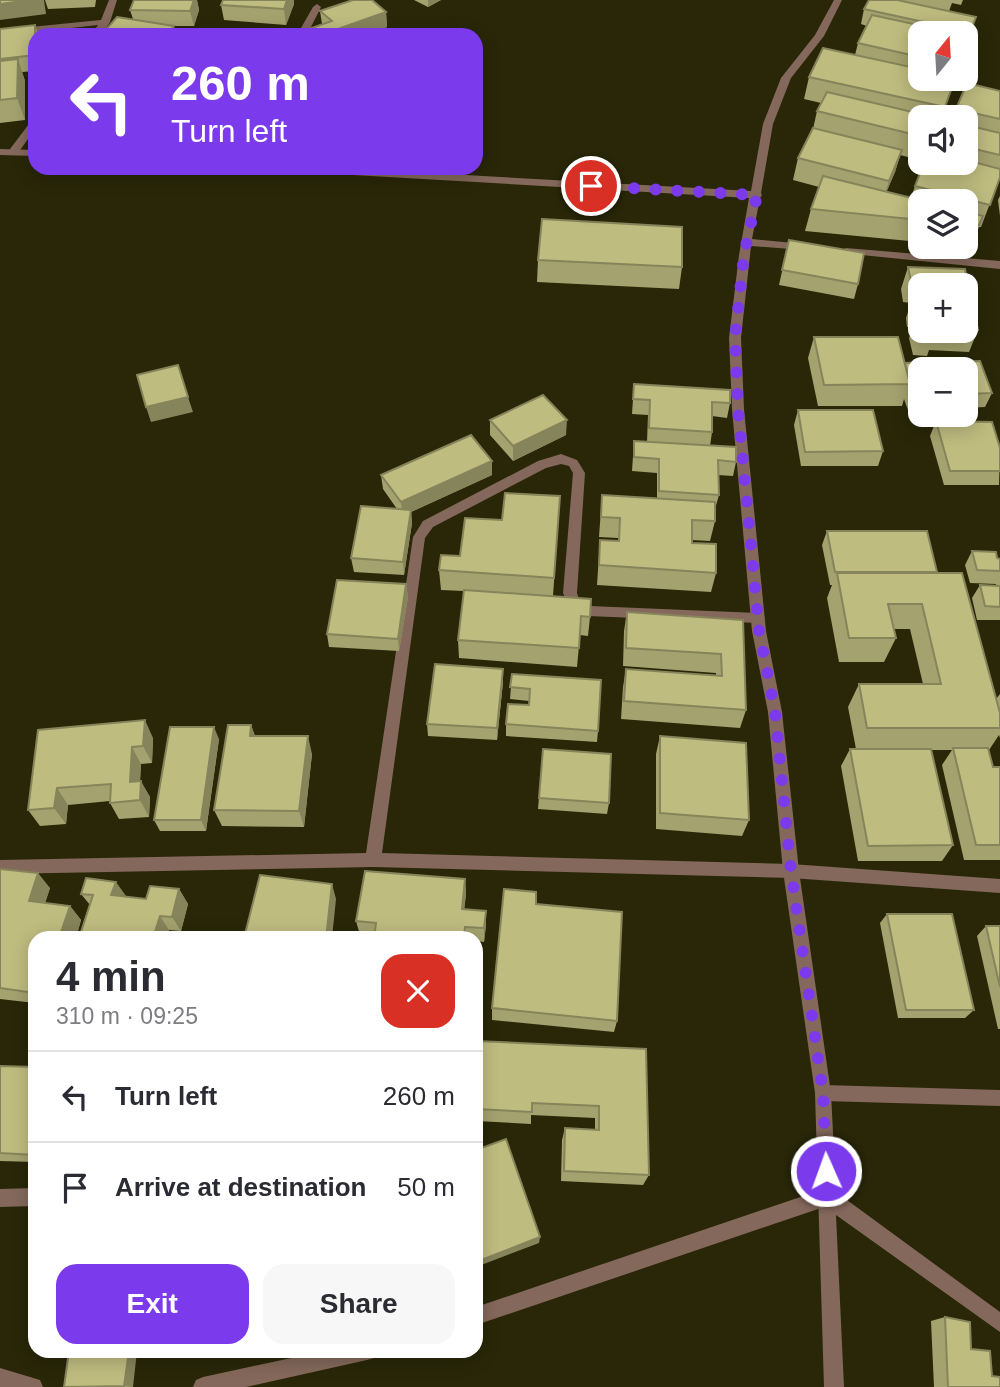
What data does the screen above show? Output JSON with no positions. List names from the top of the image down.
{
  "north": "top",
  "page": {
    "map_buttons": ["+", "−"],
    "turn": ["260 m", "Turn left"],
    "heading": ["4 min", "310 m · 09:25"],
    "list": [
      {
        "name": "Turn left",
        "value": "260 m"
      },
      {
        "name": "Arrive at destination",
        "value": "50 m"
      }
    ],
    "buttons": ["Exit", "Share"]
  }
}
